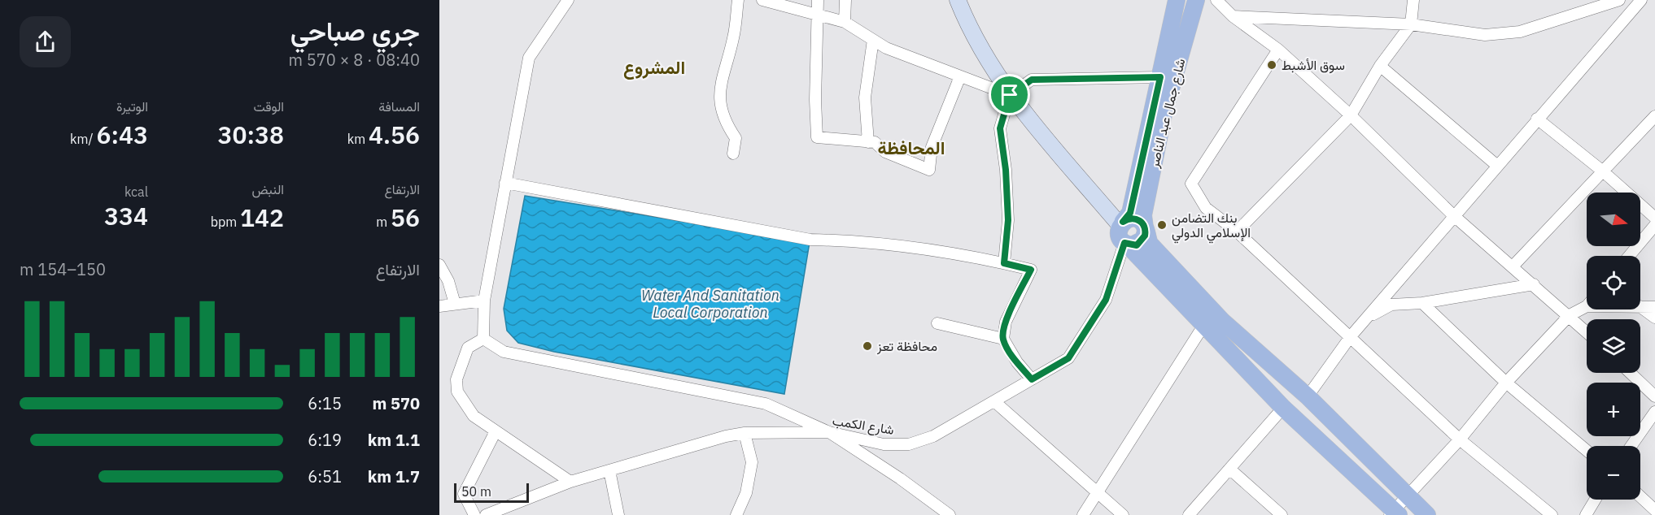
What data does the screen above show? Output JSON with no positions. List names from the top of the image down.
{
  "streets": {
    "main road": ["شارع جمال عبد الناصر"],
    "street": ["شارع الكمب"]
  },
  "crossings": [
    ["شارع جمال عبد الناصر", "شارع الكمب"]
  ],
  "districts": ["المشروع", "المحافظة"],
  "water": ["Water And Sanitation Local Corporation"],
  "places": ["سوق الأشبط", "بنك التضامن الإسلامي الدولي", "محافظة تعز"],
  "scale_bar": "50 m",
  "north": "right",
  "page": {
    "heading": ["جري صباحي", "08:40 · 8 × 570 m"],
    "stats": [
      ["المسافة", "4.56 km"],
      ["الوقت", "30:38"],
      ["الوتيرة", "6:43 /km"],
      ["الارتفاع", "56 m"],
      ["النبض", "142 bpm"],
      ["kcal", "334"]
    ],
    "map_buttons": ["+", "−"],
    "chart": ["الارتفاع", "150–154 m"],
    "list": [
      {
        "name": "570 m",
        "note": "6:15"
      },
      {
        "name": "1.1 km",
        "note": "6:19"
      },
      {
        "name": "1.7 km",
        "note": "6:51"
      }
    ],
    "scale": "50 m"
  }
}
